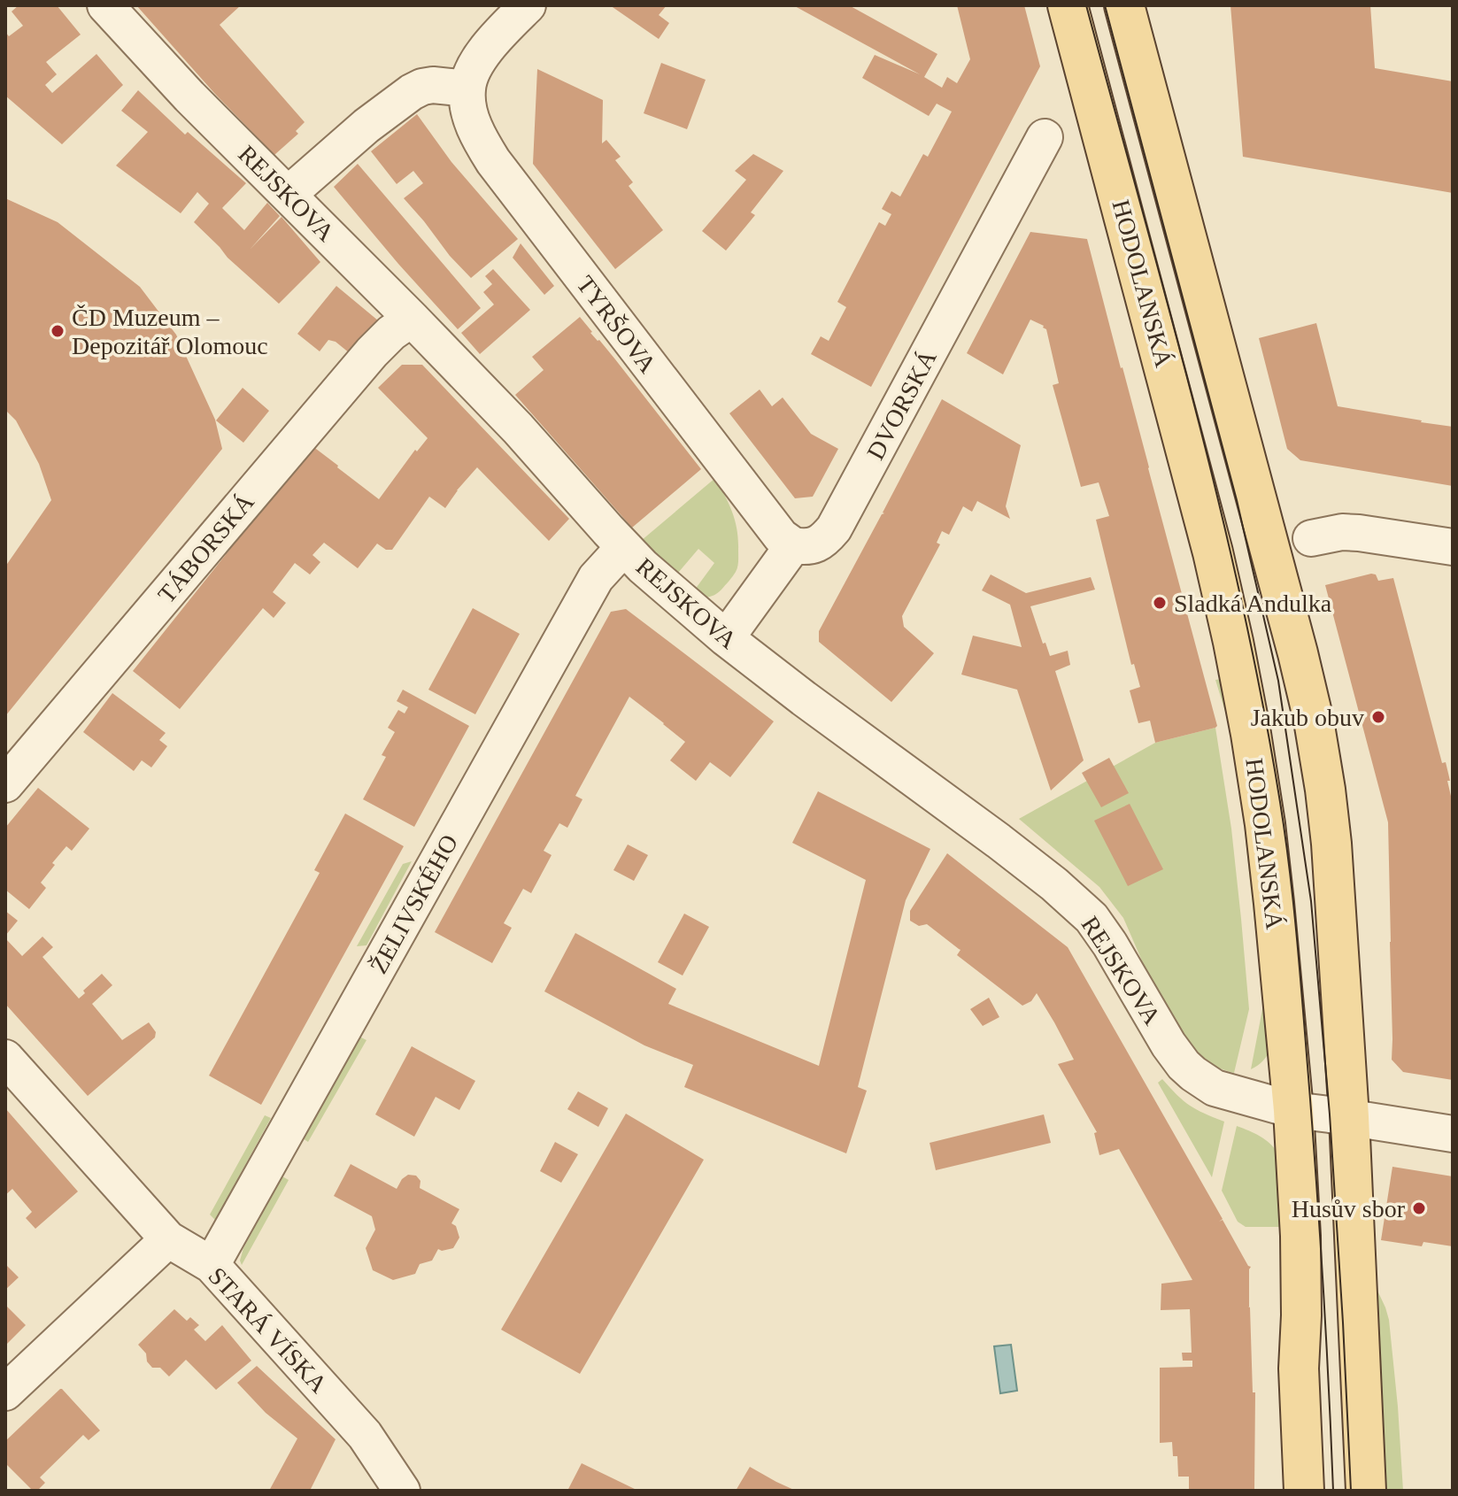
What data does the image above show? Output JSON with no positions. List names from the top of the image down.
{
  "streets": {
    "main road": ["HODOLANSKÁ"],
    "street": [
      "REJSKOVA",
      "TYRŠOVA",
      "DVORSKÁ",
      "TÁBORSKÁ",
      "ŽELIVSKÉHO",
      "STARÁ VÍSKA"
    ]
  },
  "crossings": [
    ["REJSKOVA", "HODOLANSKÁ"],
    ["REJSKOVA", "TÁBORSKÁ"],
    ["REJSKOVA", "ŽELIVSKÉHO"],
    ["TYRŠOVA", "DVORSKÁ"],
    ["ŽELIVSKÉHO", "STARÁ VÍSKA"]
  ],
  "places": [
    "ČD Muzeum – Depozitář Olomouc",
    "Sladká Andulka",
    "Jakub obuv",
    "Husův sbor"
  ]
}
